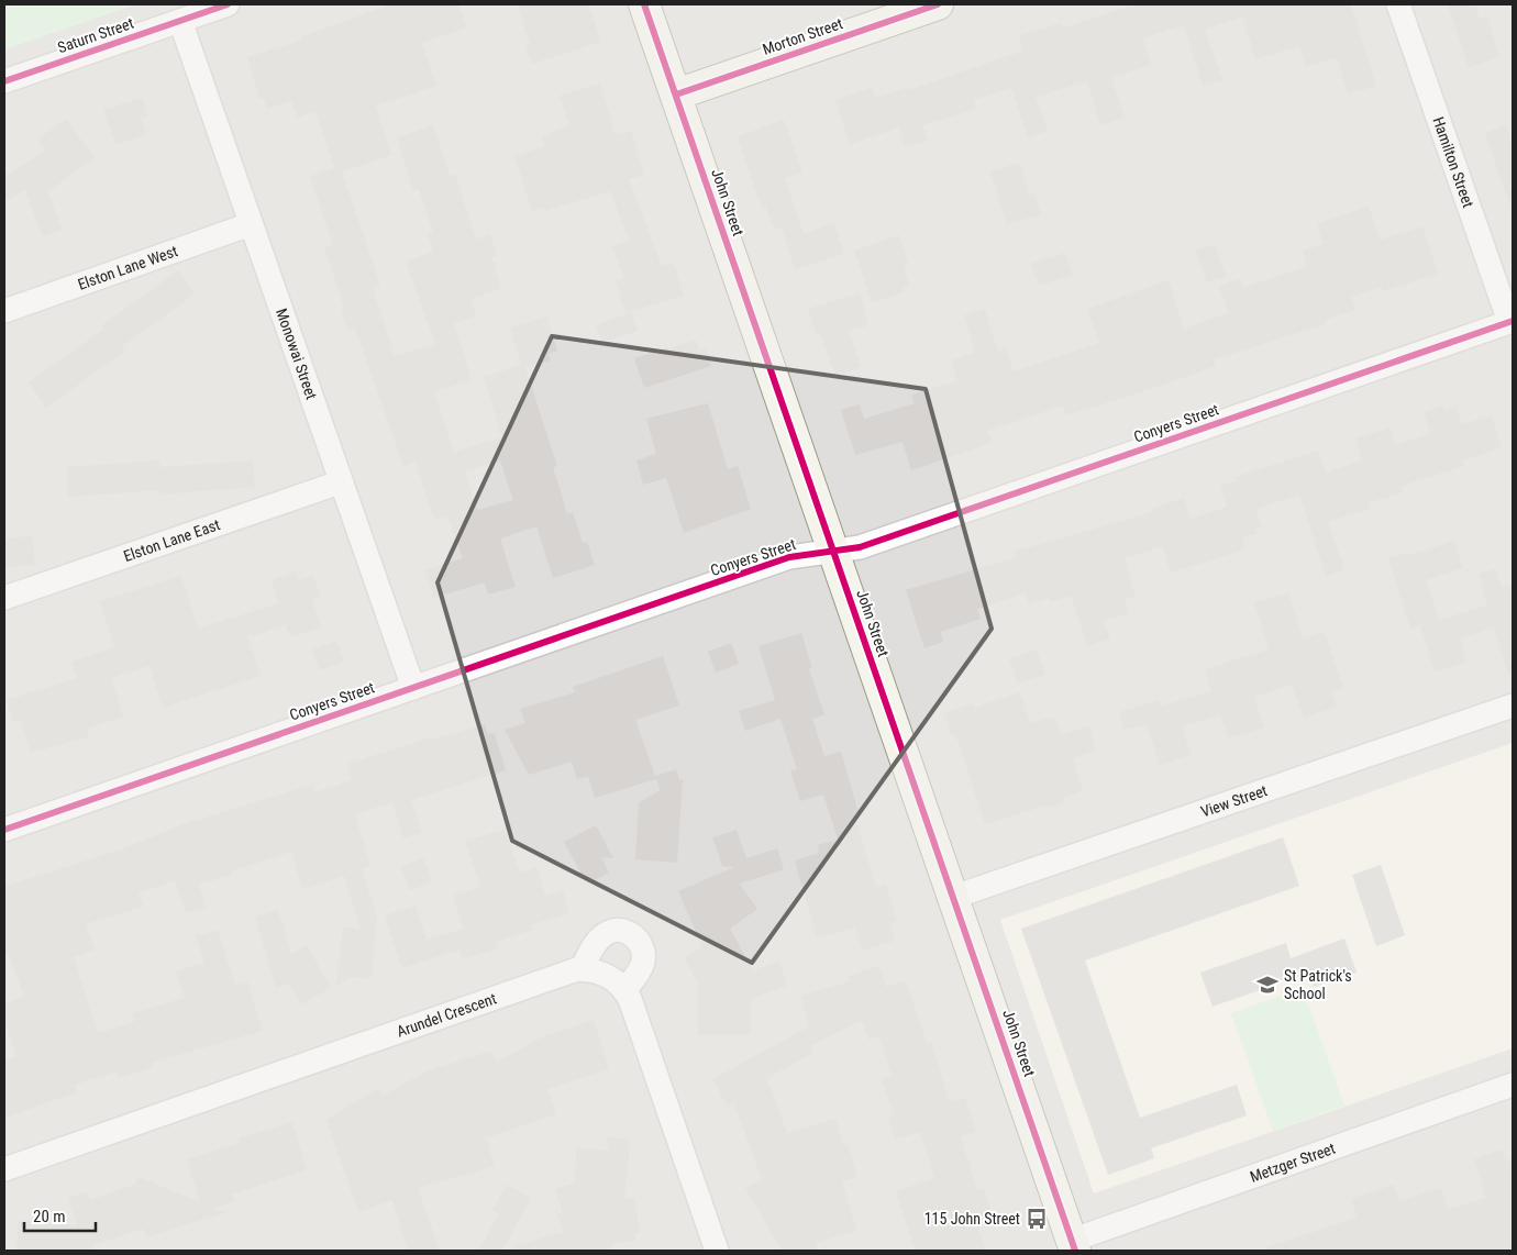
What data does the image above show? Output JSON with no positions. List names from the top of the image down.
{
  "streets": {
    "street": [
      "Saturn Street",
      "Morton Street",
      "Hamilton Street",
      "John Street",
      "Elston Lane West",
      "Monowai Street",
      "Conyers Street",
      "Elston Lane East",
      "View Street",
      "Arundel Crescent",
      "Metzger Street"
    ]
  },
  "crossings": [
    ["Saturn Street", "Monowai Street"],
    ["Morton Street", "John Street"],
    ["Hamilton Street", "Conyers Street"],
    ["John Street", "Conyers Street"],
    ["John Street", "View Street"],
    ["John Street", "Metzger Street"],
    ["Elston Lane West", "Monowai Street"],
    ["Monowai Street", "Conyers Street"],
    ["Monowai Street", "Elston Lane East"]
  ],
  "places": {
    "school or university": ["St Patrick's School"],
    "bus stop": ["115 John Street"]
  },
  "scale_bar": "20 m"
}
